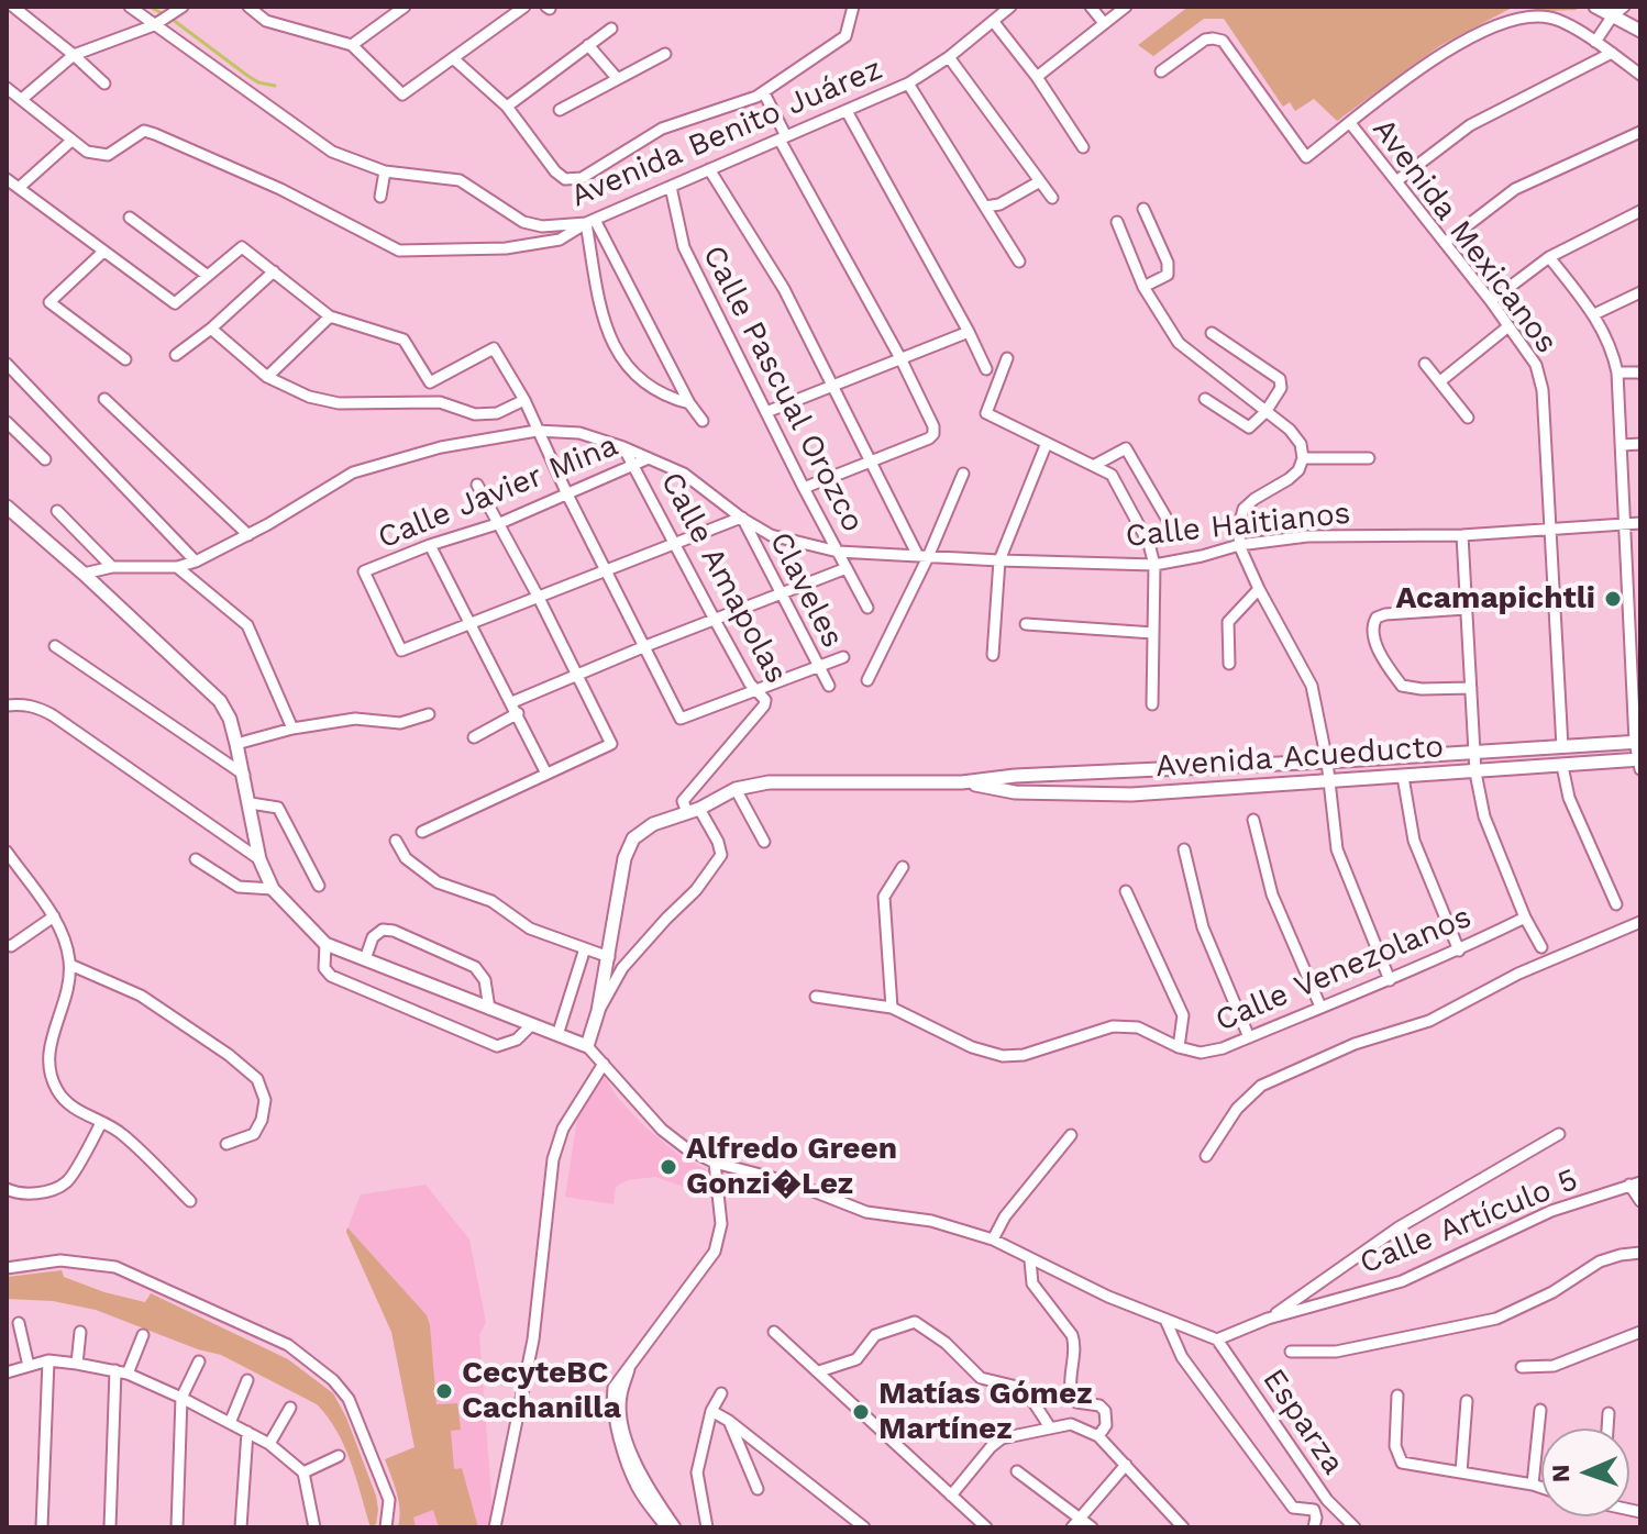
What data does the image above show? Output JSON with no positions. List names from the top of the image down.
{
  "streets": {
    "main road": ["Avenida Acueducto"],
    "street": [
      "Avenida Benito Juárez",
      "Avenida Mexicanos",
      "Calle Pascual Orozco",
      "Calle Javier Mina",
      "Calle Haitianos",
      "Calle Amapolas",
      "Claveles",
      "Calle Venezolanos",
      "Calle Artículo 5",
      "Esparza"
    ]
  },
  "crossings": [
    ["Avenida Benito Juárez", "Calle Pascual Orozco"],
    ["Avenida Mexicanos", "Calle Haitianos"],
    ["Avenida Mexicanos", "Avenida Acueducto"],
    ["Calle Pascual Orozco", "Calle Haitianos"],
    ["Calle Javier Mina", "Calle Amapolas"],
    ["Calle Haitianos", "Claveles"],
    ["Calle Amapolas", "Avenida Acueducto"],
    ["Calle Artículo 5", "Esparza"]
  ],
  "places": [
    "Acamapichtli",
    "Alfredo Green Gonzi�Lez",
    "CecyteBC Cachanilla",
    "Matías Gómez Martínez"
  ],
  "north": "left"
}
